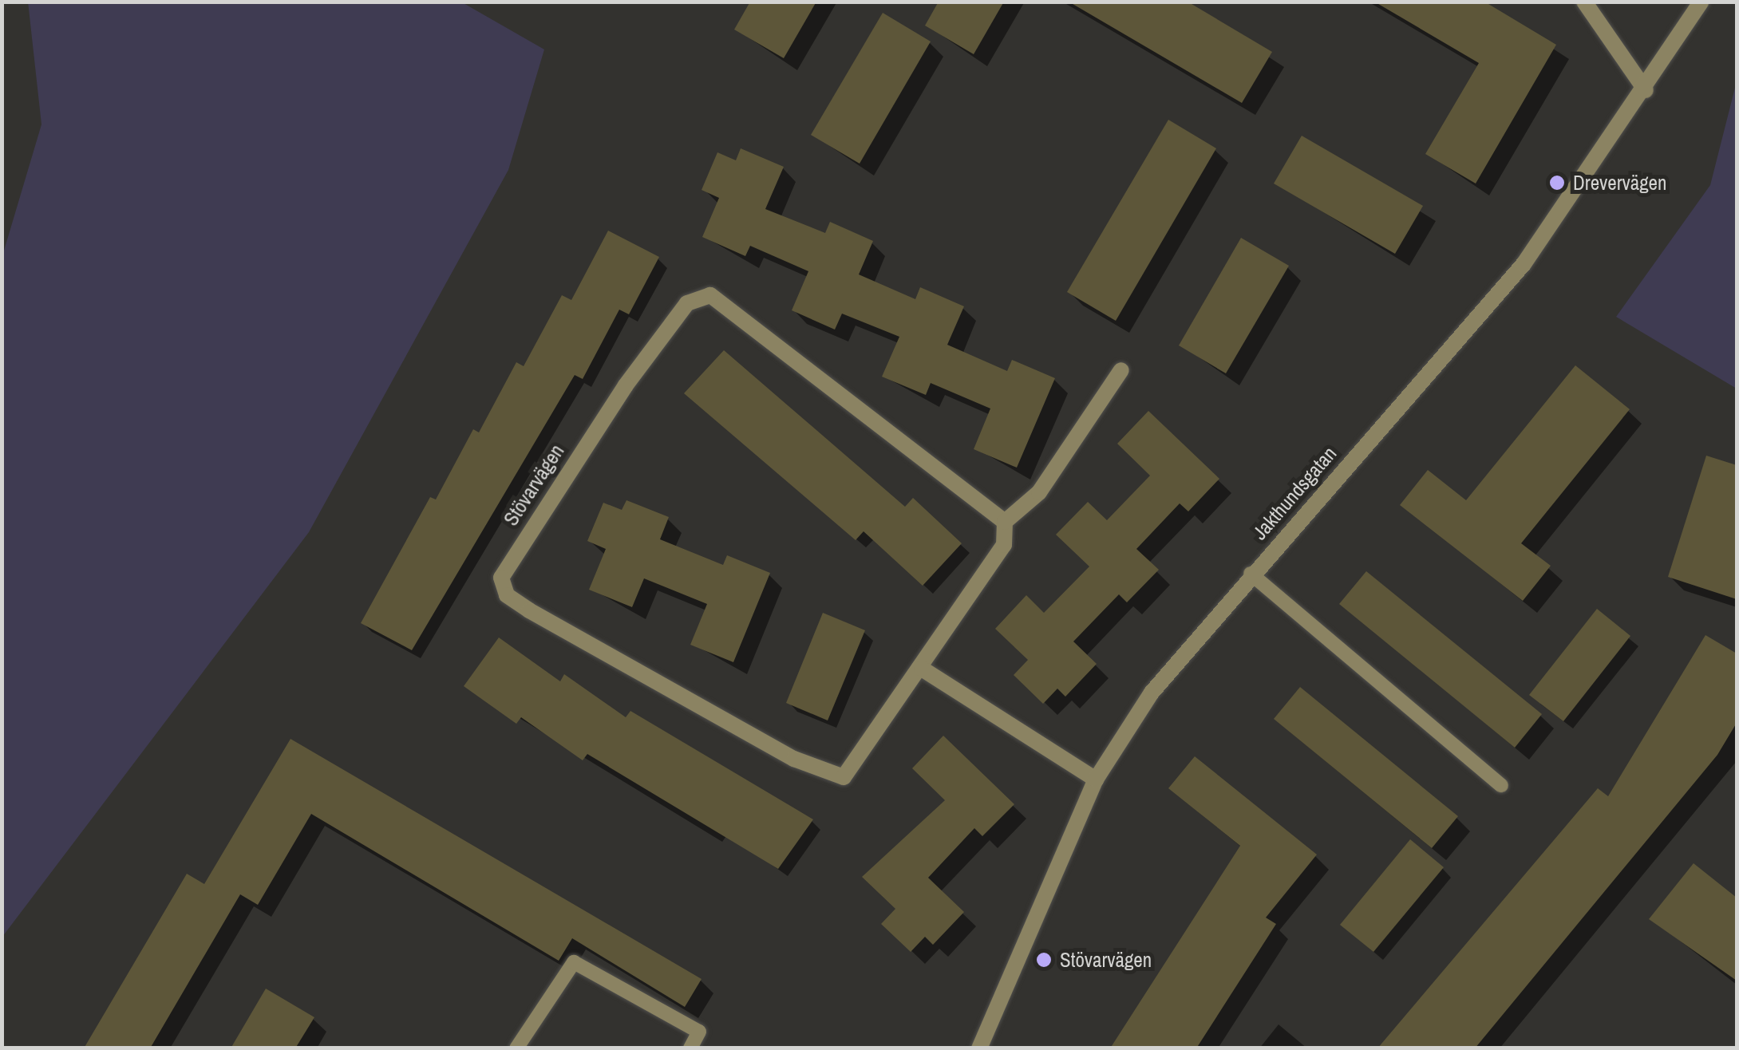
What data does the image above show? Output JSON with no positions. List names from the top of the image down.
{
  "streets": {
    "street": ["Stövarvägen", "Jakthundsgatan"]
  },
  "places": ["Drevervägen", "Stövarvägen"]
}
